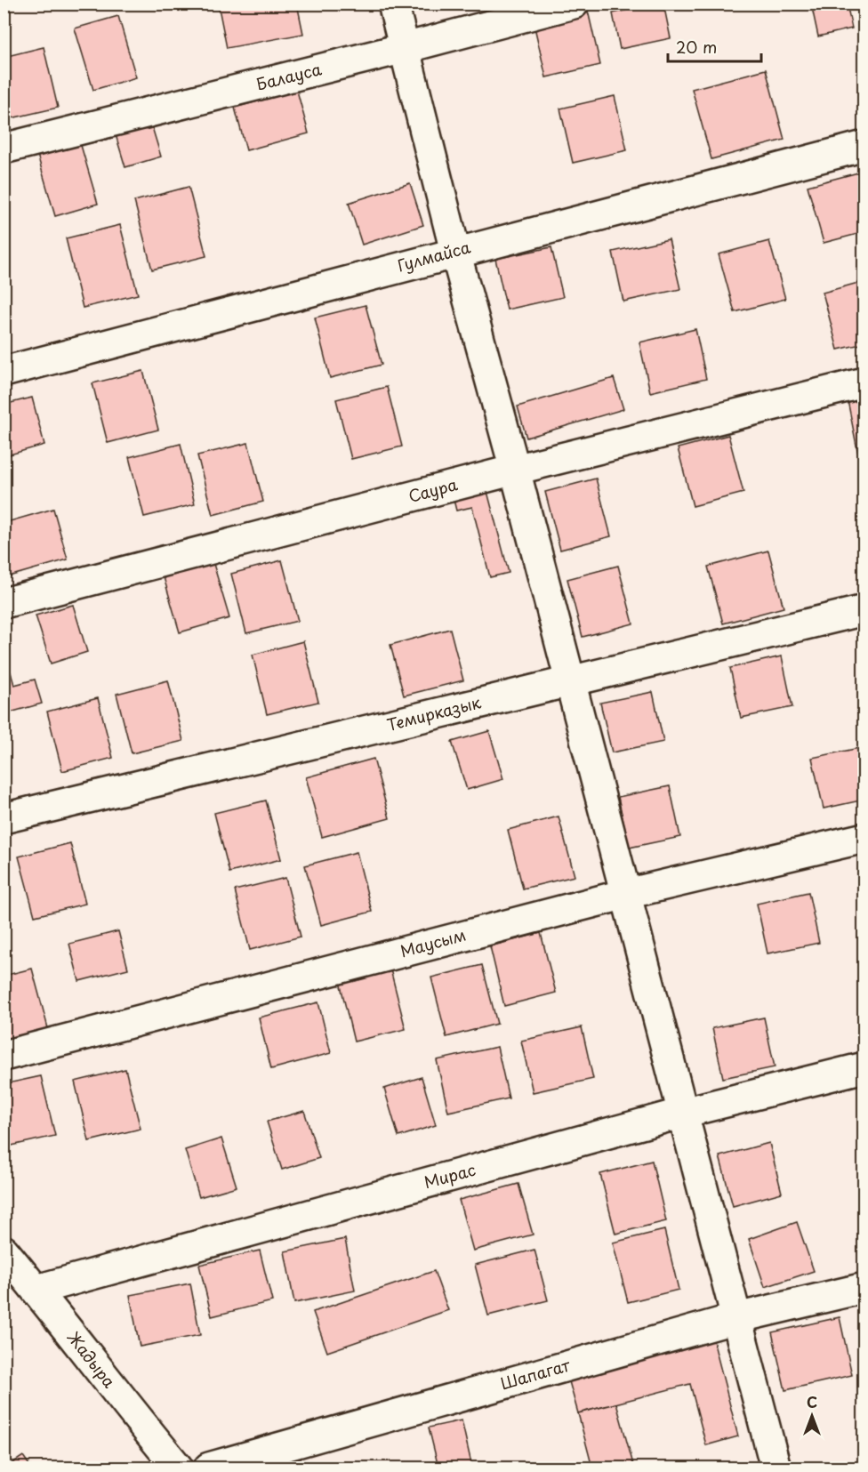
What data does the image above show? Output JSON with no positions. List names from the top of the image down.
{
  "streets": {
    "street": [
      "Балауса",
      "Гулмайса",
      "Саура",
      "Темирказык",
      "Маусым",
      "Мирас",
      "Жадыра",
      "Шапагат"
    ]
  },
  "crossings": [
    ["Мирас", "Жадыра"]
  ],
  "scale_bar": "20 m",
  "north": "top"
}
